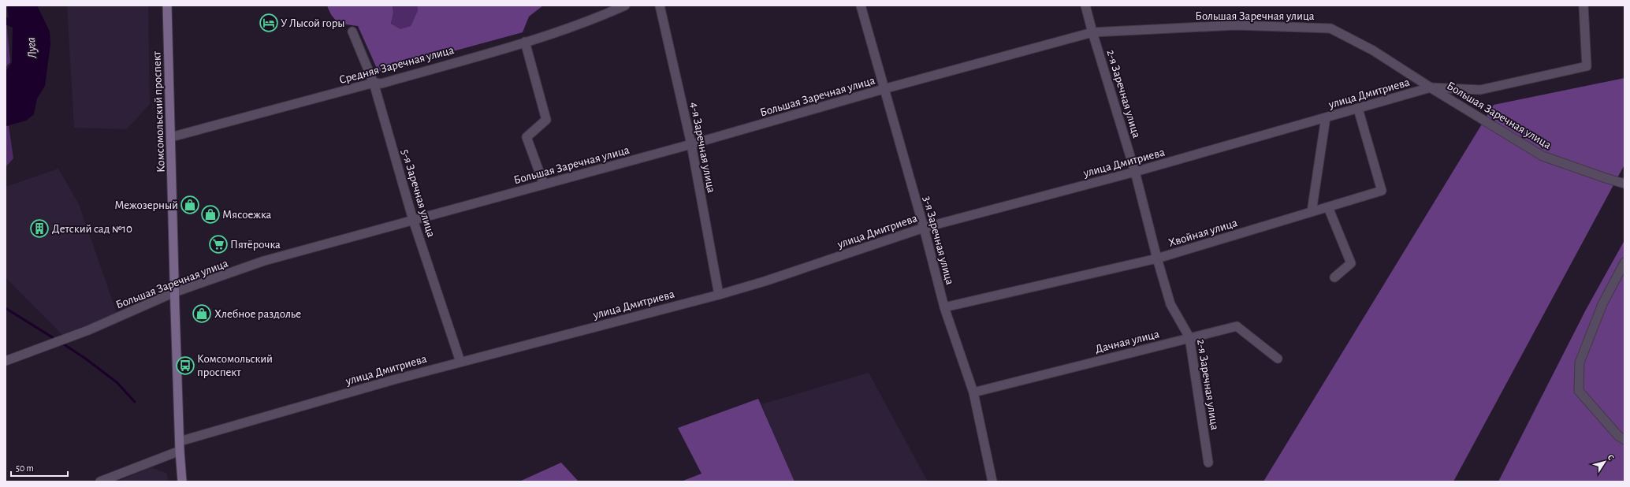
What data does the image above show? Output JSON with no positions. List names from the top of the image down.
{
  "streets": {
    "main road": ["Комсомольский проспект"],
    "street": [
      "Большая Заречная улица",
      "Средняя Заречная улица",
      "улица Дмитриева",
      "2-я Заречная улица",
      "4-я Заречная улица",
      "5-я Заречная улица",
      "Хвойная улица",
      "3-я Заречная улица",
      "Дачная улица"
    ]
  },
  "crossings": [
    ["Большая Заречная улица", "улица Дмитриева"],
    ["Большая Заречная улица", "2-я Заречная улица"],
    ["Большая Заречная улица", "Комсомольский проспект"],
    ["Большая Заречная улица", "4-я Заречная улица"],
    ["Большая Заречная улица", "5-я Заречная улица"],
    ["Большая Заречная улица", "3-я Заречная улица"],
    ["Средняя Заречная улица", "Комсомольский проспект"],
    ["Средняя Заречная улица", "5-я Заречная улица"],
    ["улица Дмитриева", "2-я Заречная улица"],
    ["улица Дмитриева", "Комсомольский проспект"],
    ["улица Дмитриева", "4-я Заречная улица"],
    ["улица Дмитриева", "5-я Заречная улица"],
    ["улица Дмитриева", "Хвойная улица"],
    ["улица Дмитриева", "3-я Заречная улица"],
    ["2-я Заречная улица", "Хвойная улица"],
    ["2-я Заречная улица", "Дачная улица"],
    ["Хвойная улица", "3-я Заречная улица"],
    ["3-я Заречная улица", "Дачная улица"]
  ],
  "water": ["Луга"],
  "places": {
    "hotel": ["У Лысой горы"],
    "shop": ["Межозерный", "Мясоежка", "Хлебное раздолье"],
    "building": ["Детский сад №10"],
    "supermarket": ["Пятёрочка"],
    "bus stop": ["Комсомольский проспект"]
  },
  "scale_bar": "50 m",
  "north": "top right"
}
